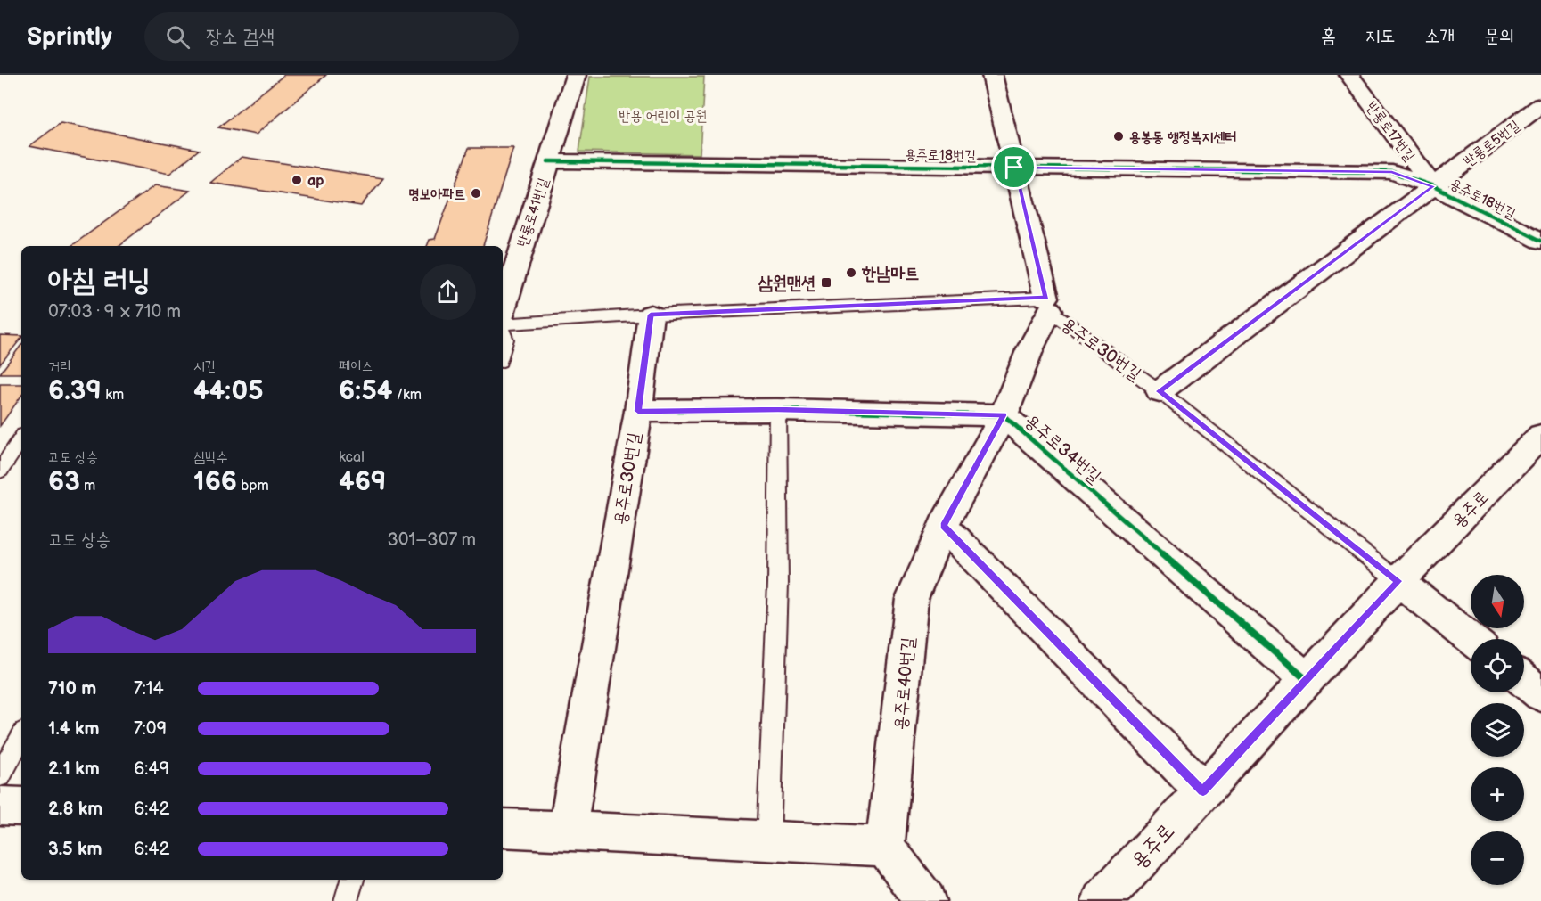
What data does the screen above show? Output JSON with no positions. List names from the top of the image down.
{
  "streets": {
    "street": [
      "반룡로17번길",
      "반룡로5번길",
      "용주로18번길",
      "반룡로41번길",
      "용주로30번길",
      "용주로34번길",
      "용주로",
      "용주로40번길"
    ]
  },
  "crossings": [
    ["반룡로17번길", "반룡로5번길"],
    ["반룡로17번길", "용주로18번길"],
    ["반룡로5번길", "용주로18번길"],
    ["반룡로5번길", "용주로30번길"],
    ["용주로18번길", "반룡로41번길"],
    ["용주로30번길", "용주로34번길"],
    ["용주로30번길", "용주로"],
    ["용주로34번길", "용주로"],
    ["용주로34번길", "용주로40번길"]
  ],
  "parks": ["반용 어린이 공원"],
  "places": {
    "other": [
      "용봉동 행정복지센터",
      "ap",
      "명보아파트",
      "한남마트"
    ],
    "transit": ["삼원맨션"]
  },
  "north": "bottom",
  "page": {
    "header": "Sprintly",
    "search": "장소 검색",
    "nav": [
      "홈",
      "지도",
      "소개",
      "문의"
    ],
    "heading": ["아침 러닝", "07:03 · 9 × 710 m"],
    "stats": [
      ["거리", "6.39 km"],
      ["시간", "44:05"],
      ["페이스", "6:54 /km"],
      ["고도 상승", "63 m"],
      ["심박수", "166 bpm"],
      ["kcal", "469"]
    ],
    "chart": ["고도 상승", "301–307 m"],
    "map_buttons": ["+", "−"],
    "list": [
      {
        "name": "710 m",
        "note": "7:14"
      },
      {
        "name": "1.4 km",
        "note": "7:09"
      },
      {
        "name": "2.1 km",
        "note": "6:49"
      },
      {
        "name": "2.8 km",
        "note": "6:42"
      },
      {
        "name": "3.5 km",
        "note": "6:42"
      }
    ]
  }
}
